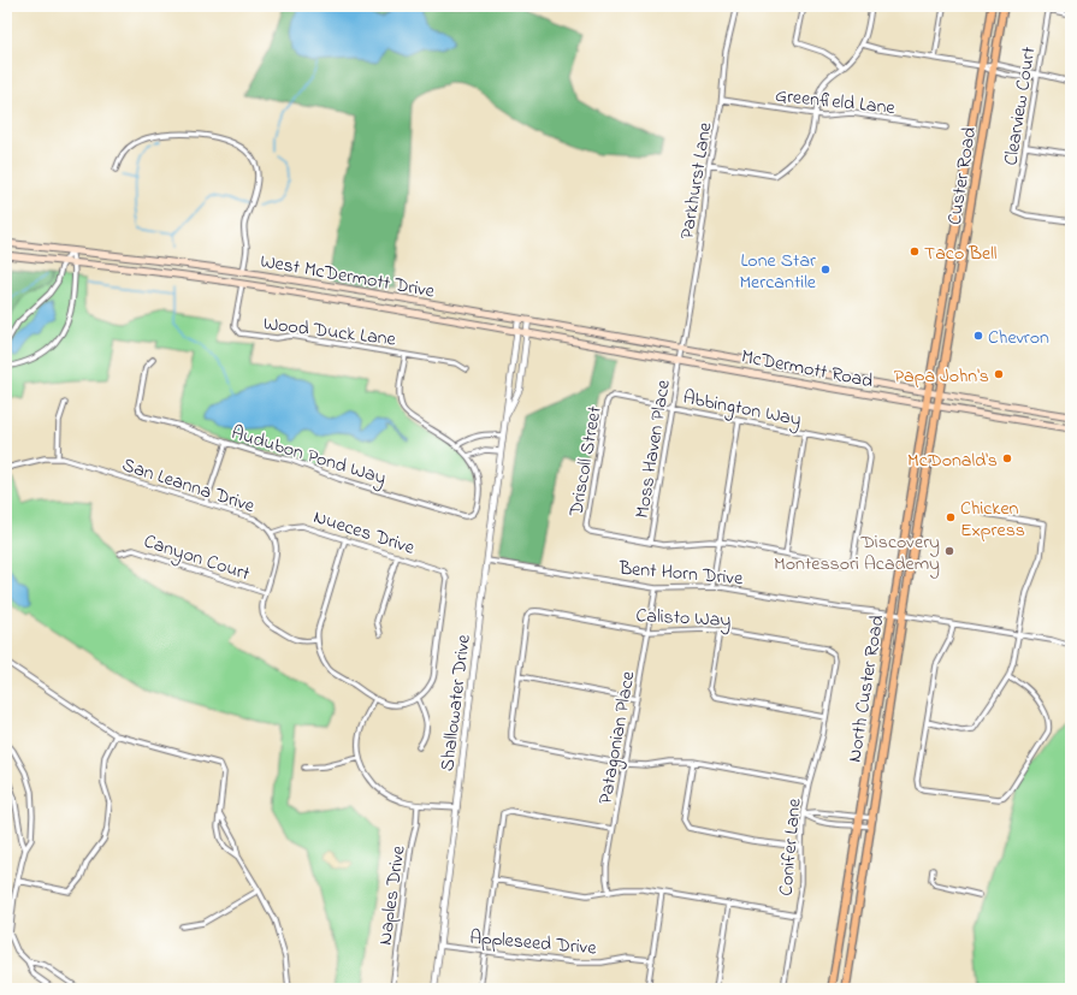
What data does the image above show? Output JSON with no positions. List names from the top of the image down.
{
  "streets": {
    "main road": [
      "Custer Road",
      "West McDermott Drive",
      "McDermott Road",
      "North Custer Road"
    ],
    "street": [
      "Greenfield Lane",
      "Clearview Court",
      "Parkhurst Lane",
      "Wood Duck Lane",
      "Abbington Way",
      "Moss Haven Place",
      "Audubon Pond Way",
      "Driscoll Street",
      "San Leanna Drive",
      "Nueces Drive",
      "Canyon Court",
      "Bent Horn Drive",
      "Calisto Way",
      "Shallowater Drive",
      "Patagonian Place",
      "Conifer Lane",
      "Naples Drive",
      "Appleseed Drive"
    ]
  },
  "crossings": [
    ["Greenfield Lane", "Parkhurst Lane"],
    ["Custer Road", "McDermott Road"],
    ["Custer Road", "North Custer Road"],
    ["Parkhurst Lane", "West McDermott Drive"],
    ["Parkhurst Lane", "McDermott Road"],
    ["Parkhurst Lane", "Moss Haven Place"],
    ["West McDermott Drive", "Wood Duck Lane"],
    ["West McDermott Drive", "McDermott Road"],
    ["West McDermott Drive", "Moss Haven Place"],
    ["West McDermott Drive", "Shallowater Drive"],
    ["McDermott Road", "Moss Haven Place"],
    ["McDermott Road", "North Custer Road"],
    ["Abbington Way", "Moss Haven Place"],
    ["Abbington Way", "Driscoll Street"],
    ["Moss Haven Place", "Driscoll Street"],
    ["San Leanna Drive", "Nueces Drive"],
    ["San Leanna Drive", "Canyon Court"],
    ["Bent Horn Drive", "North Custer Road"],
    ["Bent Horn Drive", "Shallowater Drive"],
    ["Bent Horn Drive", "Patagonian Place"],
    ["Calisto Way", "Patagonian Place"],
    ["Calisto Way", "Conifer Lane"],
    ["Shallowater Drive", "Appleseed Drive"]
  ],
  "places": [
    "Taco Bell",
    "Lone Star Mercantile",
    "Chevron",
    "Papa John's",
    "McDonald's",
    "Chicken Express",
    "Discovery Montessori Academy"
  ]
}
